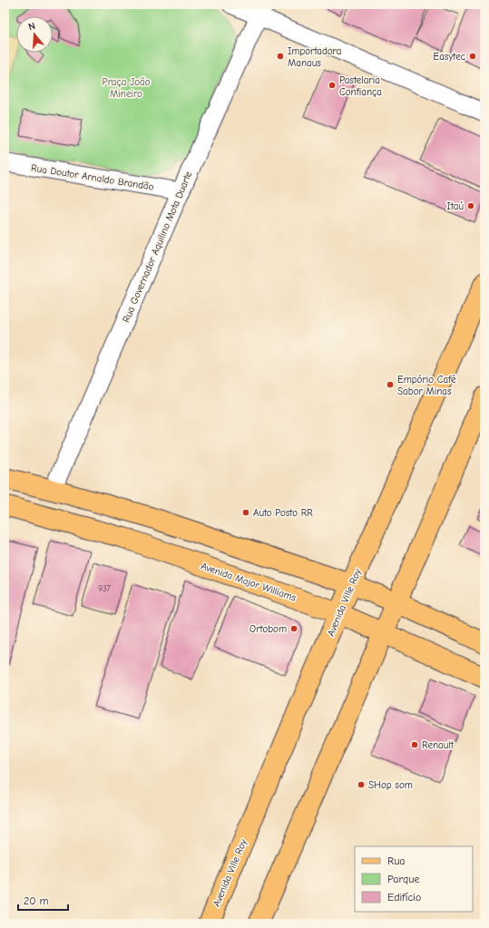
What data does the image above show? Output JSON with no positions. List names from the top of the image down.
{
  "streets": {
    "main road": ["Avenida Major Williams", "Avenida Ville Roy"],
    "street": ["Rua Doutor Arnaldo Brandão", "Rua Governador Aquilino Mota Duarte"]
  },
  "crossings": [
    ["Rua Doutor Arnaldo Brandão", "Rua Governador Aquilino Mota Duarte"],
    ["Avenida Major Williams", "Avenida Ville Roy"]
  ],
  "parks": ["Praça João Mineiro"],
  "places": [
    "Importadora Manaus",
    "Easytec",
    "Pastelaria Confiança",
    "Itaú",
    "Empório Café Sabor Minas",
    "Auto Posto RR",
    "Ortobom",
    "Renault",
    "SHop som"
  ],
  "house_numbers": ["937"],
  "legend": ["Rua", "Parque", "Edifício"],
  "scale_bar": "20 m",
  "north": "top"
}
